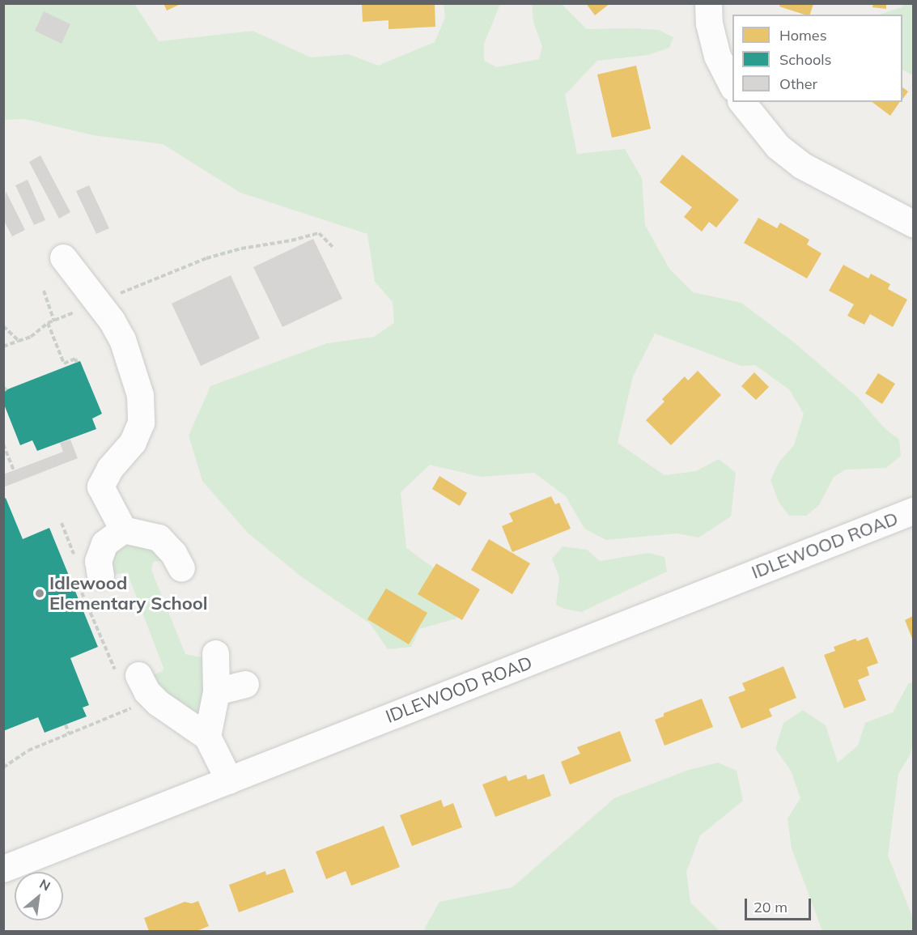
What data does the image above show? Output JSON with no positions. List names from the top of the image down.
{
  "streets": {
    "street": ["IDLEWOOD ROAD"]
  },
  "places": ["Idlewood Elementary School"],
  "legend": ["Homes", "Schools", "Other"],
  "scale_bar": "20 m",
  "north": "top right"
}
